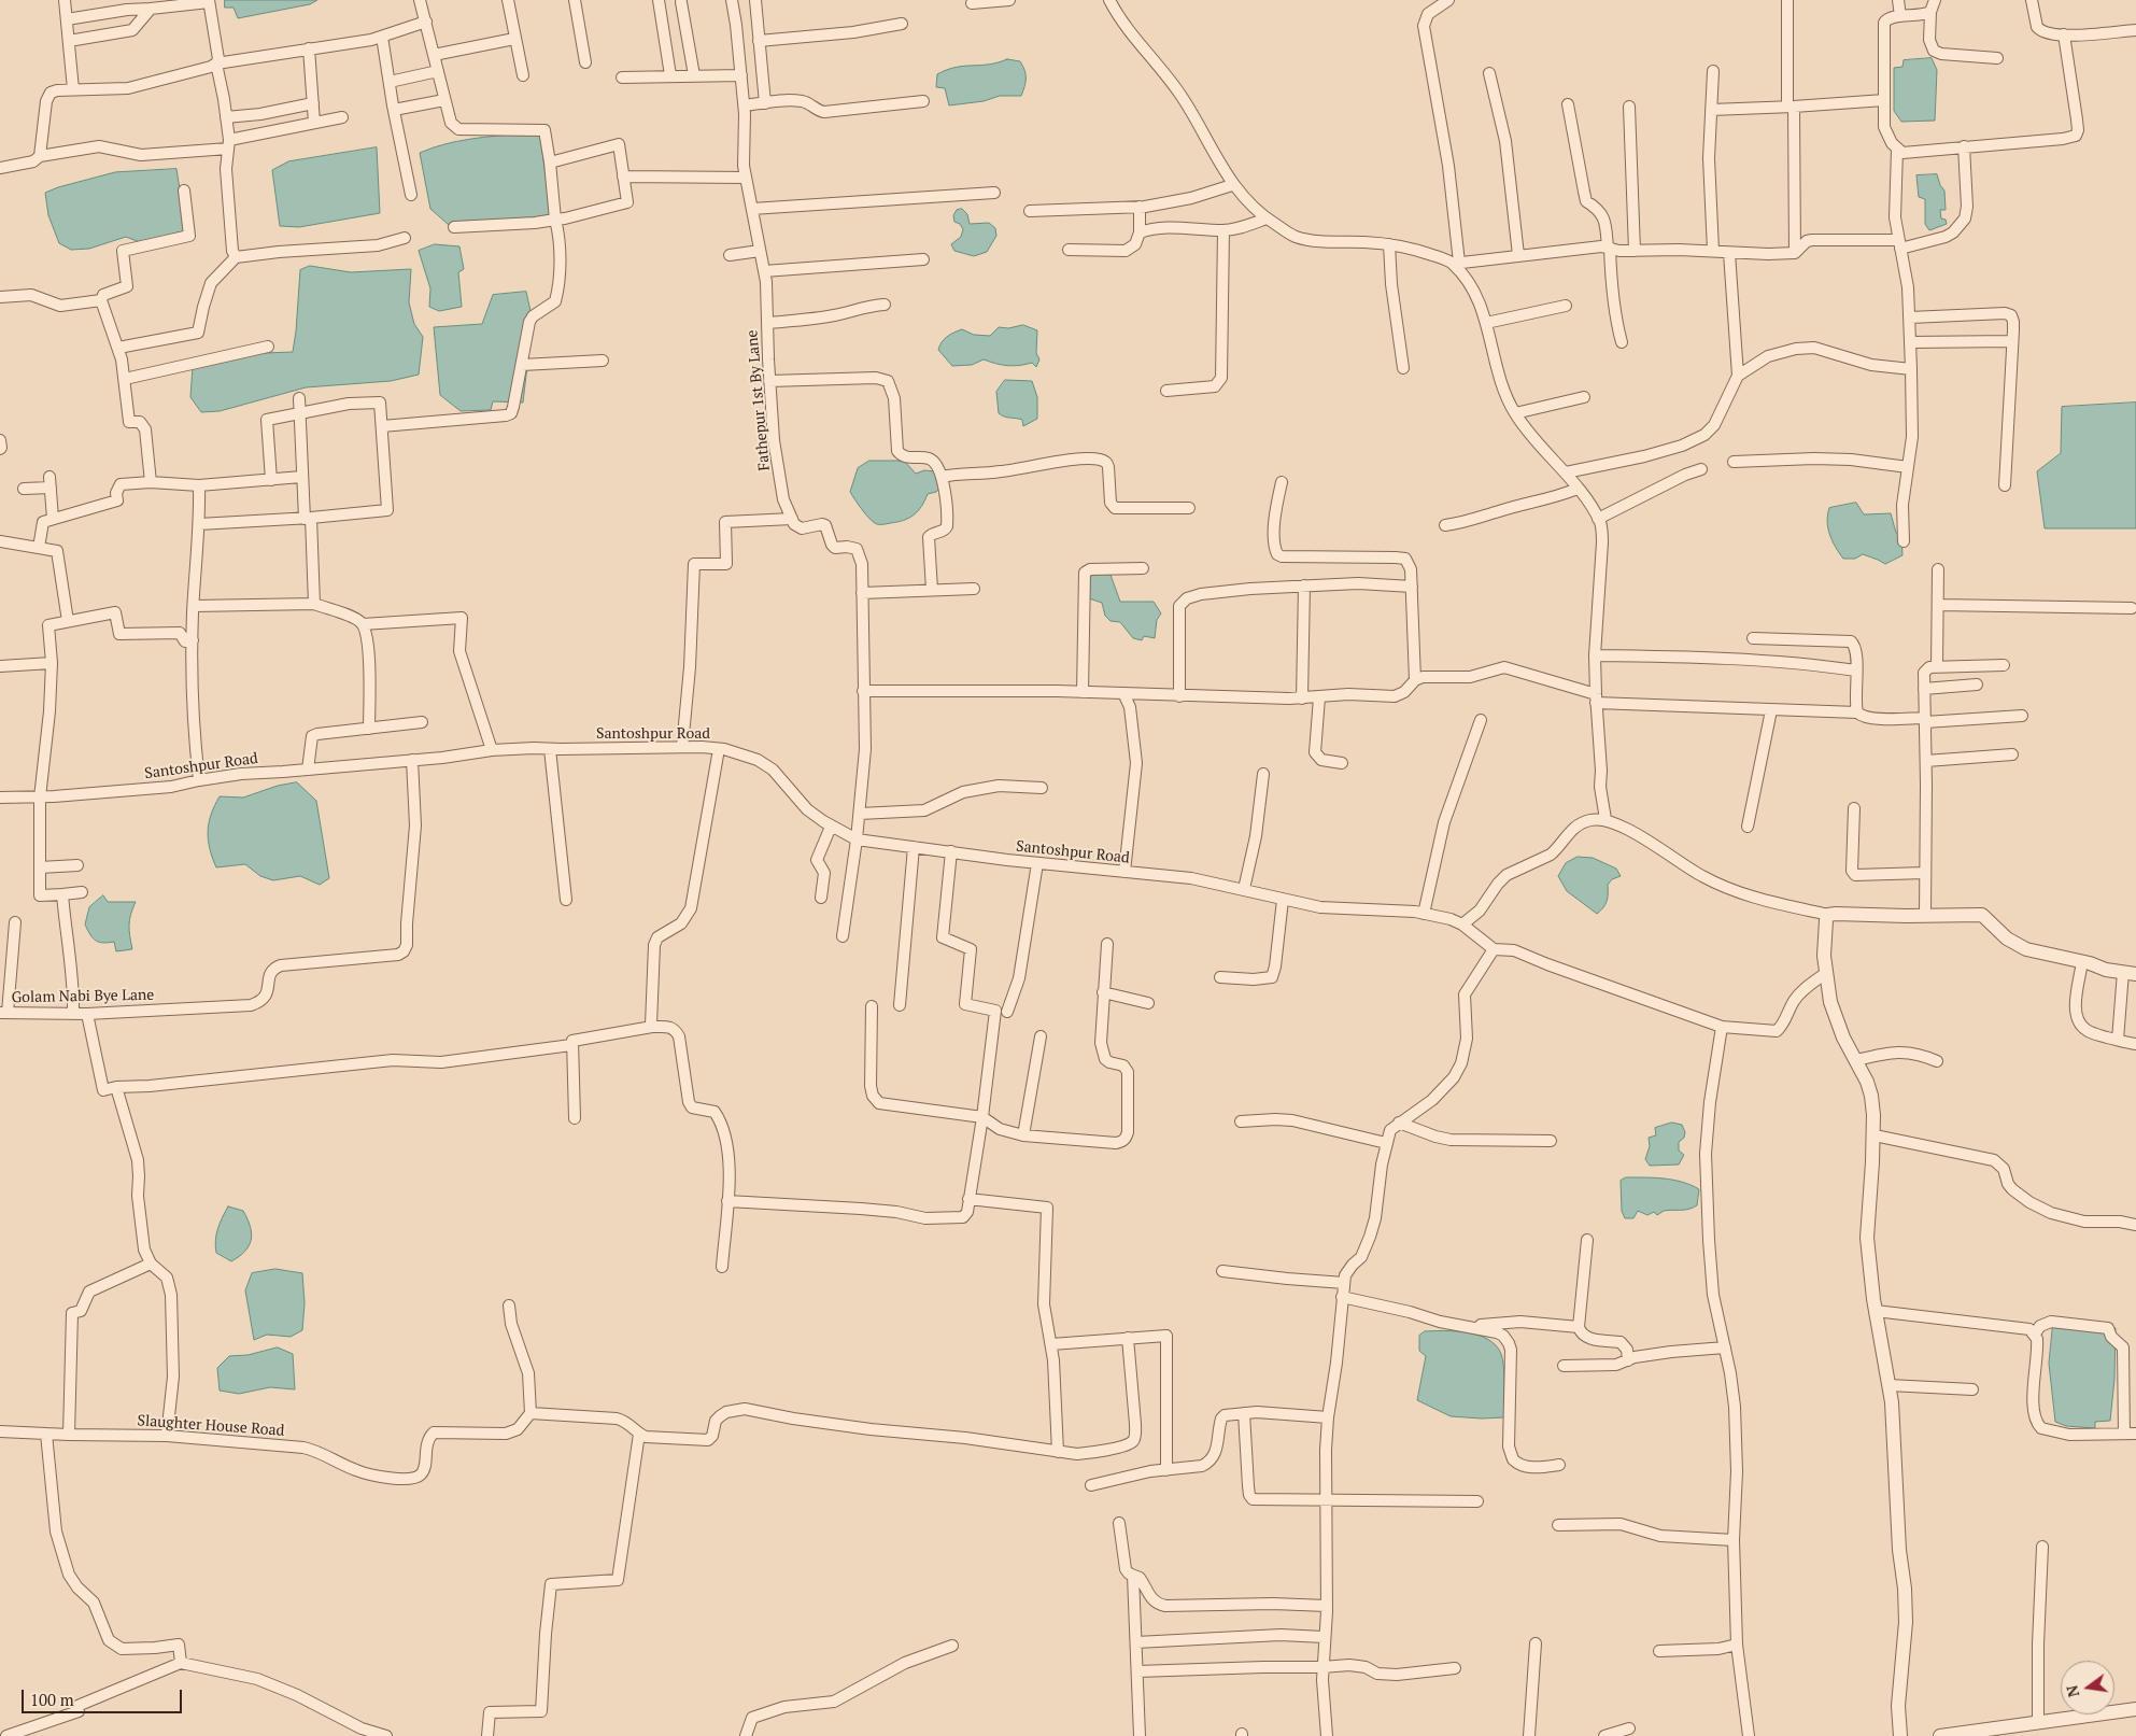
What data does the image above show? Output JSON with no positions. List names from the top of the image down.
{
  "streets": {
    "street": [
      "Fathepur 1st By Lane",
      "Santoshpur Road",
      "Golam Nabi Bye Lane",
      "Slaughter House Road"
    ]
  },
  "crossings": [
    ["Santoshpur Road", "Golam Nabi Bye Lane"]
  ],
  "scale_bar": "100 m",
  "north": "left"
}
